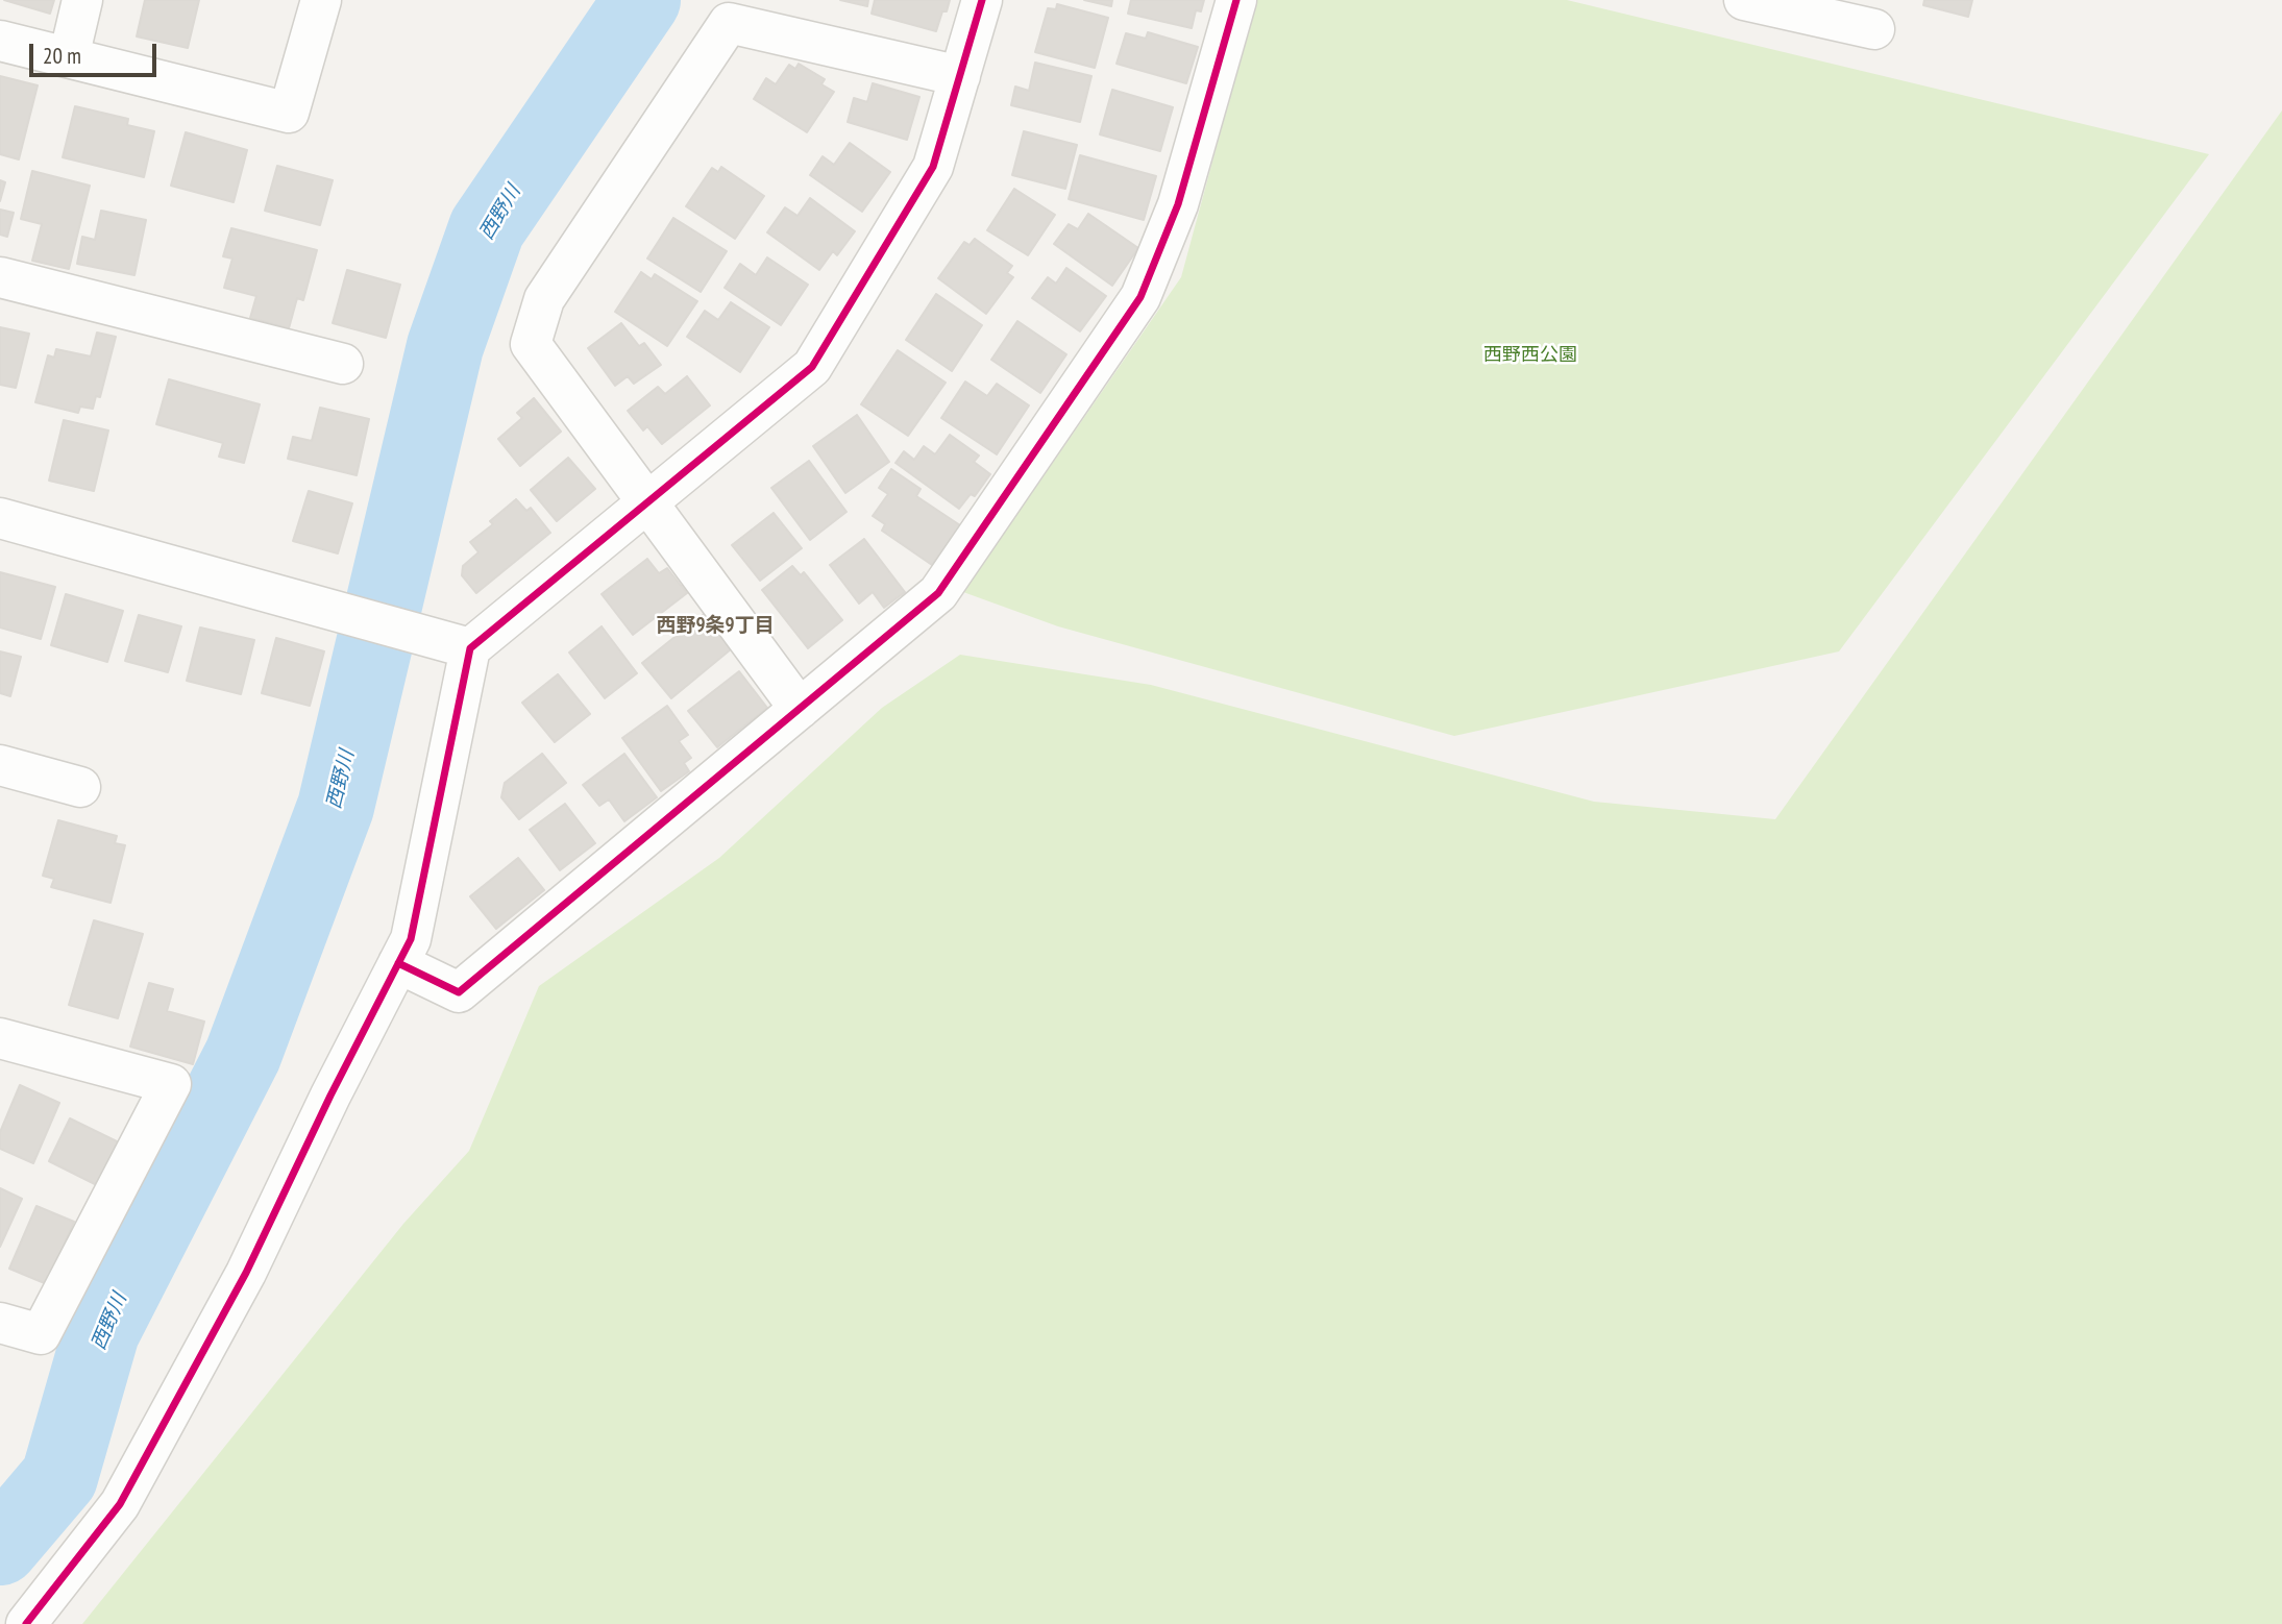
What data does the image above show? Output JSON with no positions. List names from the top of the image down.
{
  "districts": ["西野9条9丁目"],
  "water": ["西野川"],
  "parks": ["西野西公園"],
  "scale_bar": "20 m"
}
